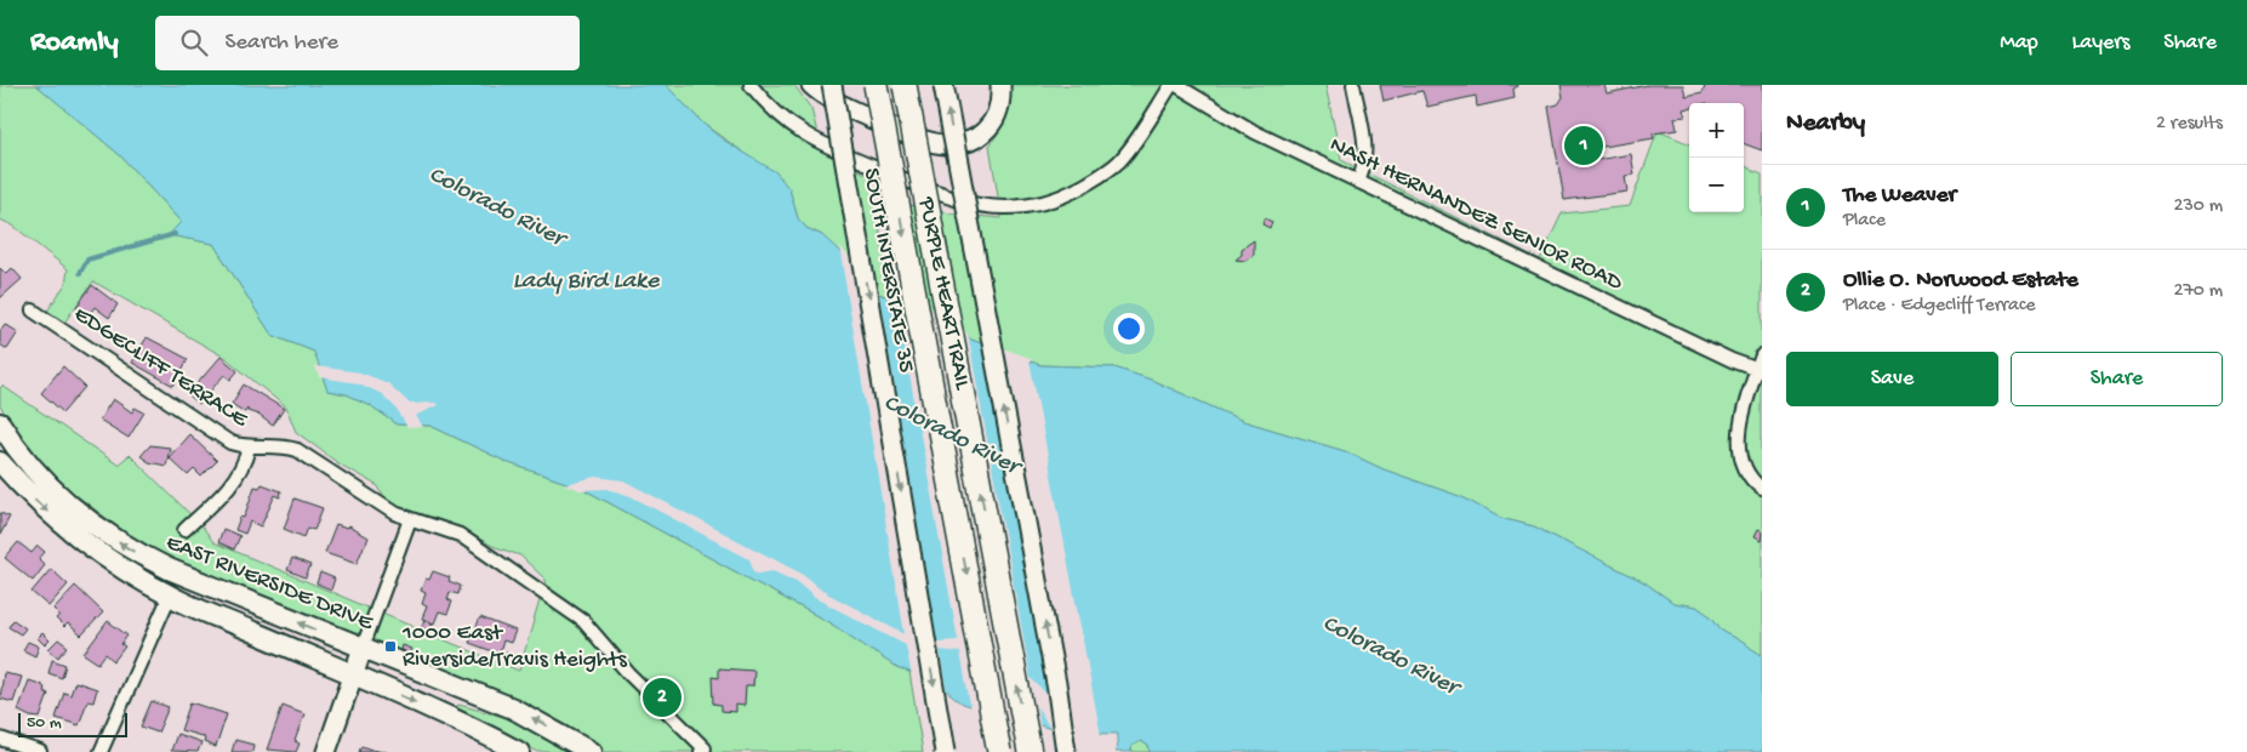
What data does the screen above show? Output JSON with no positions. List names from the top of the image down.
{
  "streets": {
    "highway": ["PURPLE HEART TRAIL"],
    "main road": ["SOUTH INTERSTATE 35", "EAST RIVERSIDE DRIVE"],
    "street": ["NASH HERNANDEZ SENIOR ROAD", "EDGECLIFF TERRACE"]
  },
  "water": ["Colorado River", "Lady Bird Lake"],
  "places": {
    "transit": ["1000 East Riverside/Travis Heights"]
  },
  "scale_bar": "50 m",
  "page": {
    "header": "Roamly",
    "search": "Search here",
    "nav": ["Map", "Layers", "Share"],
    "heading": ["Nearby", "2 results"],
    "map_buttons": ["+", "−"],
    "pins": ["1", "2"],
    "list": [
      {
        "mark": "1",
        "name": "The Weaver",
        "note": "Place",
        "value": "230 m"
      },
      {
        "mark": "2",
        "name": "Ollie O. Norwood Estate",
        "note": "Place · Edgecliff Terrace",
        "value": "270 m"
      }
    ],
    "buttons": ["Save", "Share"],
    "scale": "50 m"
  }
}
